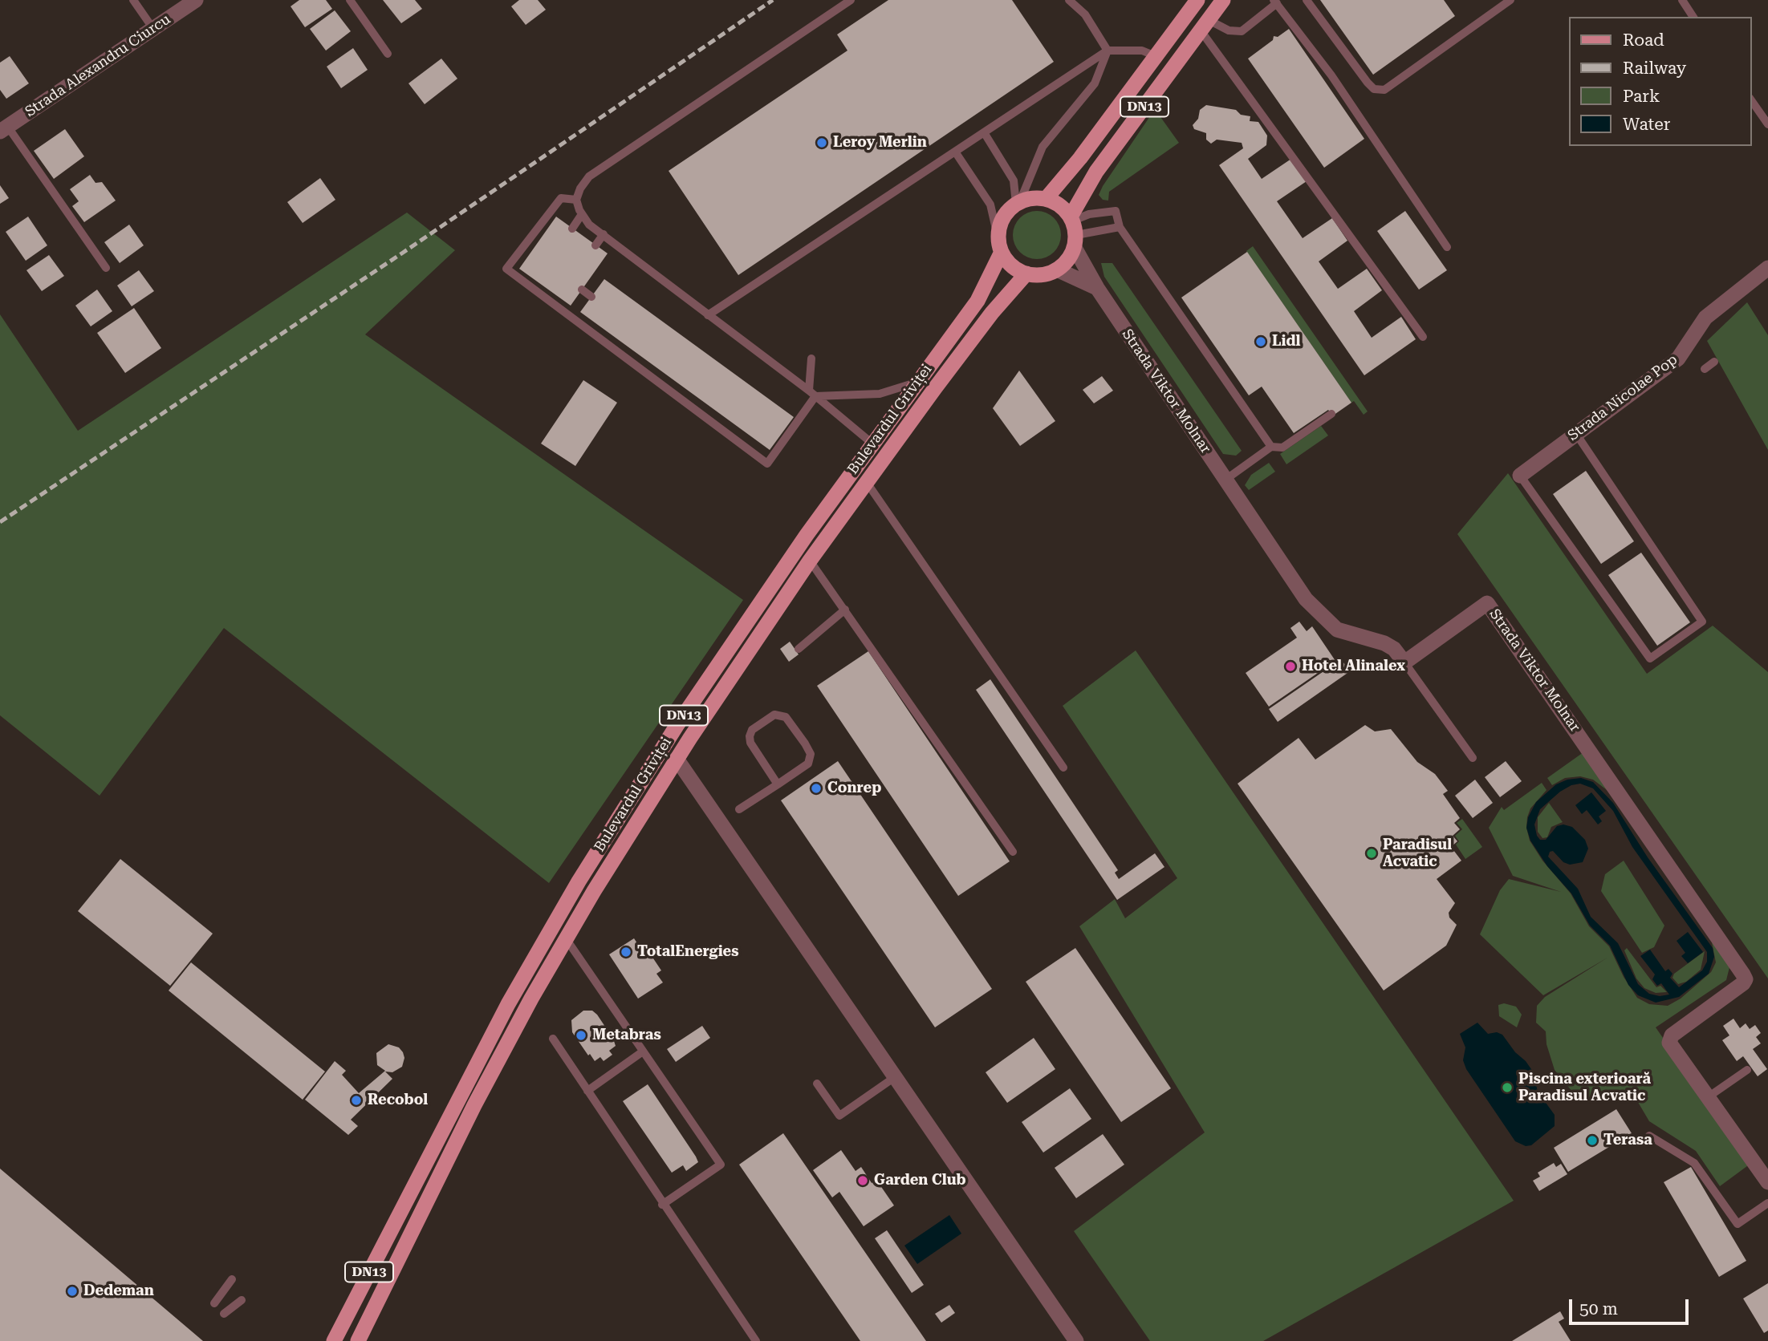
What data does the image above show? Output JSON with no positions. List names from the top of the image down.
{
  "streets": {
    "main road": ["DN13", "Bulevardul Griviței"],
    "street": ["Strada Alexandru Ciurcu", "Strada Viktor Molnar", "Strada Nicolae Pop"]
  },
  "crossings": [
    ["DN13", "Strada Viktor Molnar"],
    ["DN13", "Bulevardul Griviței"],
    ["Strada Viktor Molnar", "Bulevardul Griviței"]
  ],
  "places": [
    "Leroy Merlin",
    "Lidl",
    "Hotel Alinalex",
    "Conrep",
    "Paradisul Acvatic",
    "TotalEnergies",
    "Metabras",
    "Piscina exterioară Paradisul Acvatic",
    "Recobol",
    "Terasa",
    "Garden Club",
    "Dedeman"
  ],
  "legend": [
    "Road",
    "Railway",
    "Park",
    "Water"
  ],
  "scale_bar": "50 m"
}
